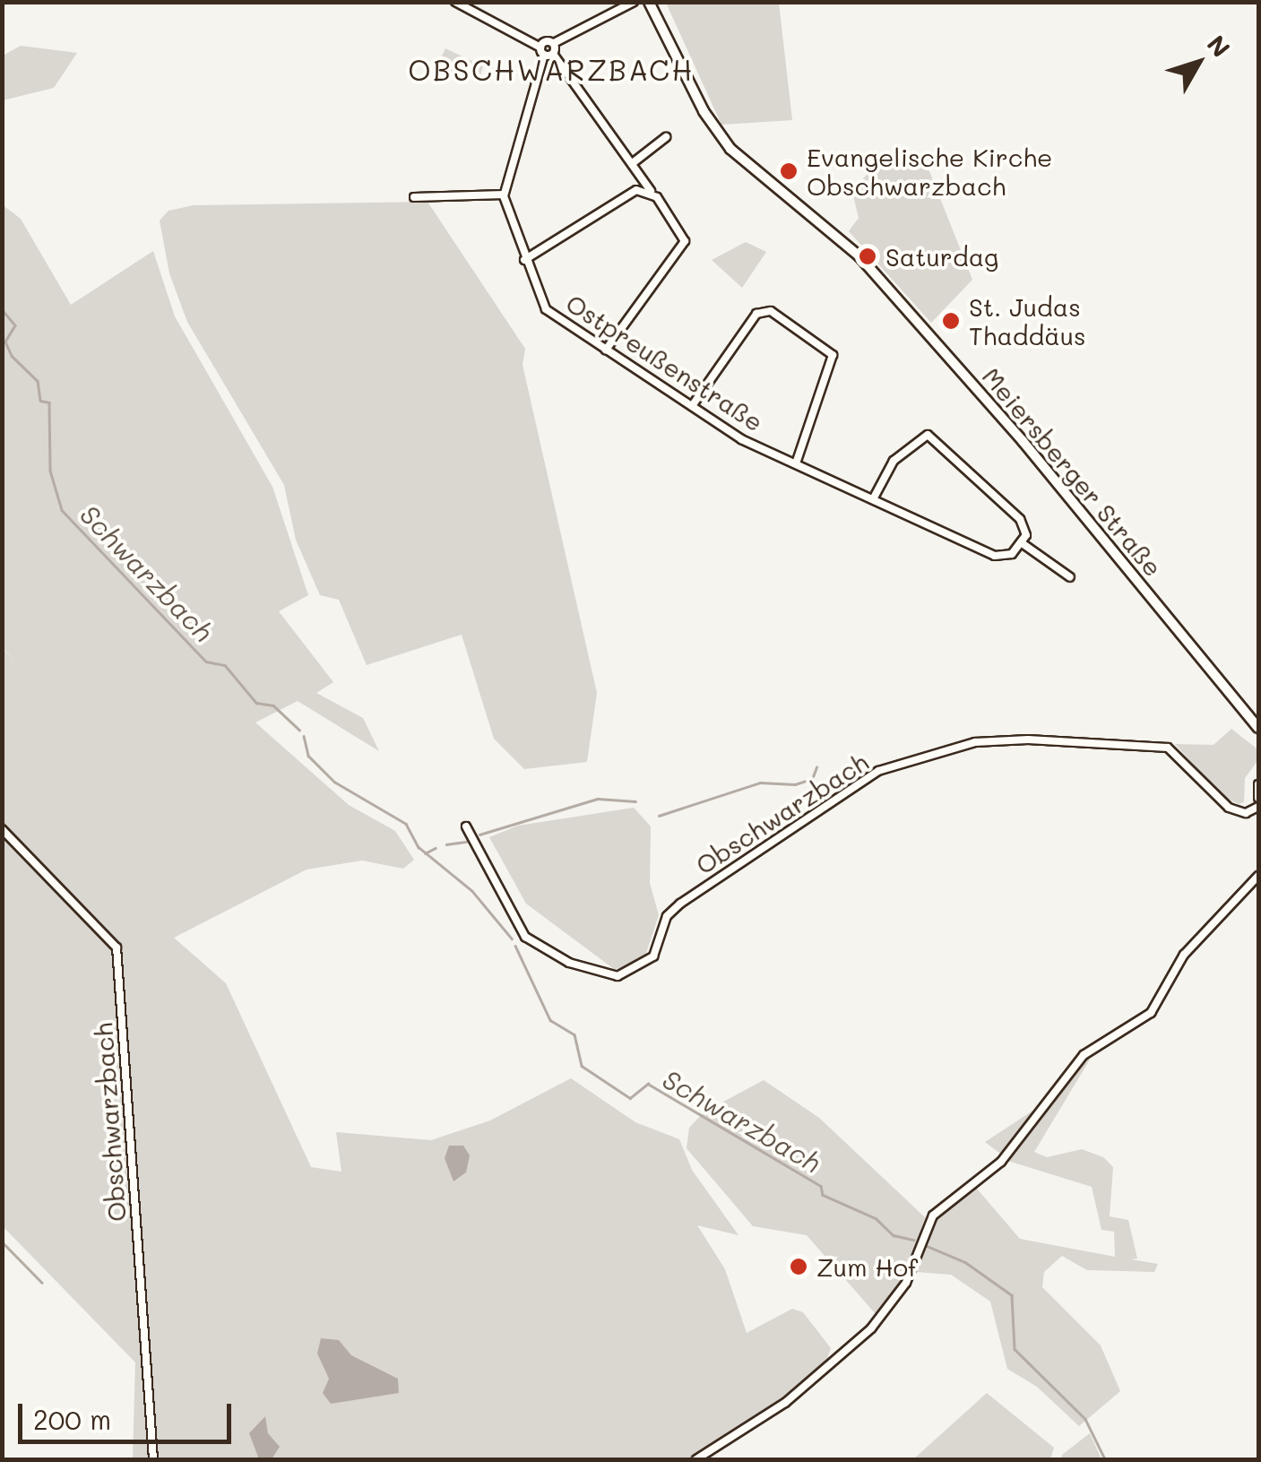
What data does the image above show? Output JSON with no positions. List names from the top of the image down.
{
  "streets": {
    "main road": ["Meiersberger Straße"],
    "street": ["Ostpreußenstraße", "Obschwarzbach"]
  },
  "districts": ["OBSCHWARZBACH"],
  "water": ["Schwarzbach"],
  "places": [
    "Evangelische Kirche Obschwarzbach",
    "Saturdag",
    "St. Judas Thaddäus",
    "Zum Hof"
  ],
  "scale_bar": "200 m",
  "north": "top right"
}
